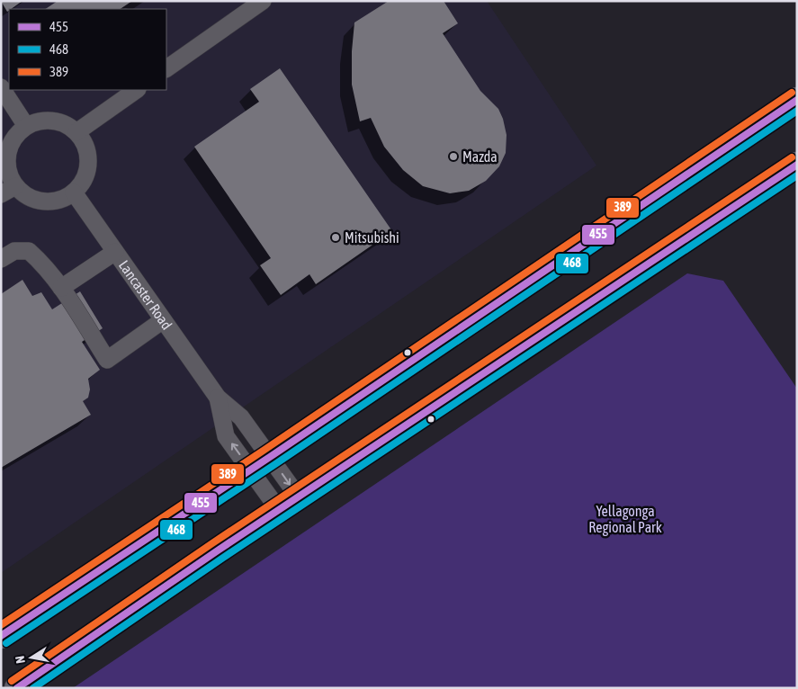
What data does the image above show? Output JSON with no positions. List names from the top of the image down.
{
  "streets": {
    "street": ["Lancaster Road"]
  },
  "parks": ["Yellagonga Regional Park"],
  "places": ["Mazda", "Mitsubishi"],
  "lines": ["transit line 389", "transit line 455", "transit line 468"],
  "legend": ["455", "468", "389"],
  "north": "left"
}
